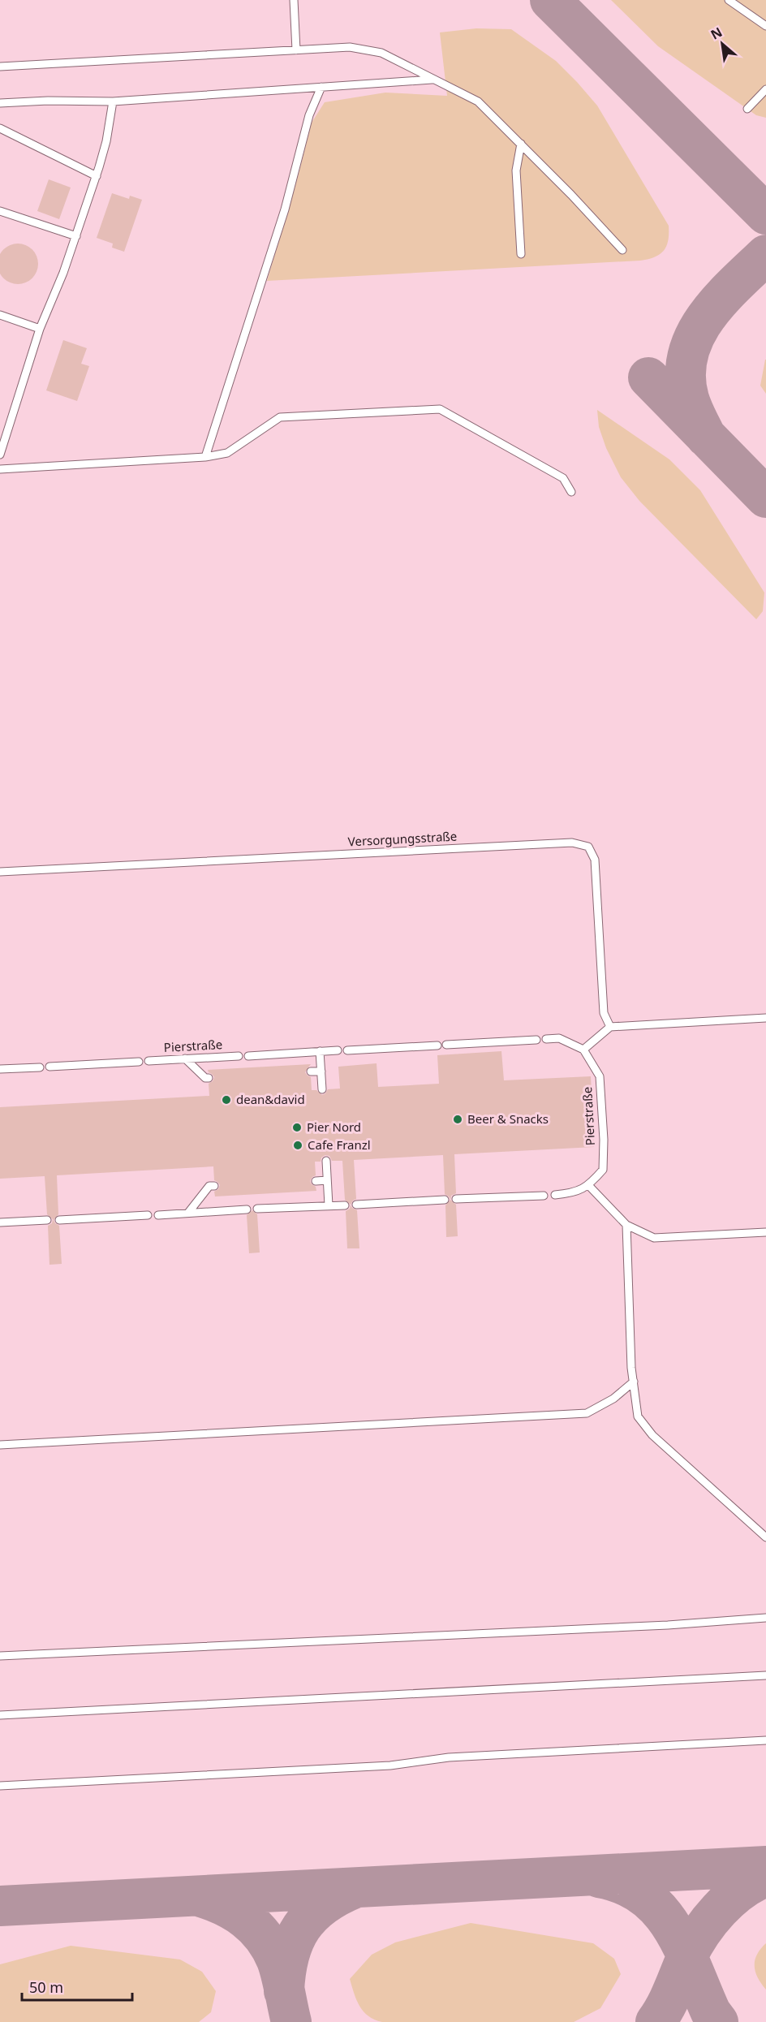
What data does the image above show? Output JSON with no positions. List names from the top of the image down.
{
  "streets": {
    "lane": ["Versorgungsstraße", "Pierstraße"]
  },
  "places": [
    "dean&david",
    "Beer & Snacks",
    "Pier Nord",
    "Cafe Franzl"
  ],
  "scale_bar": "50 m",
  "north": "top left"
}
